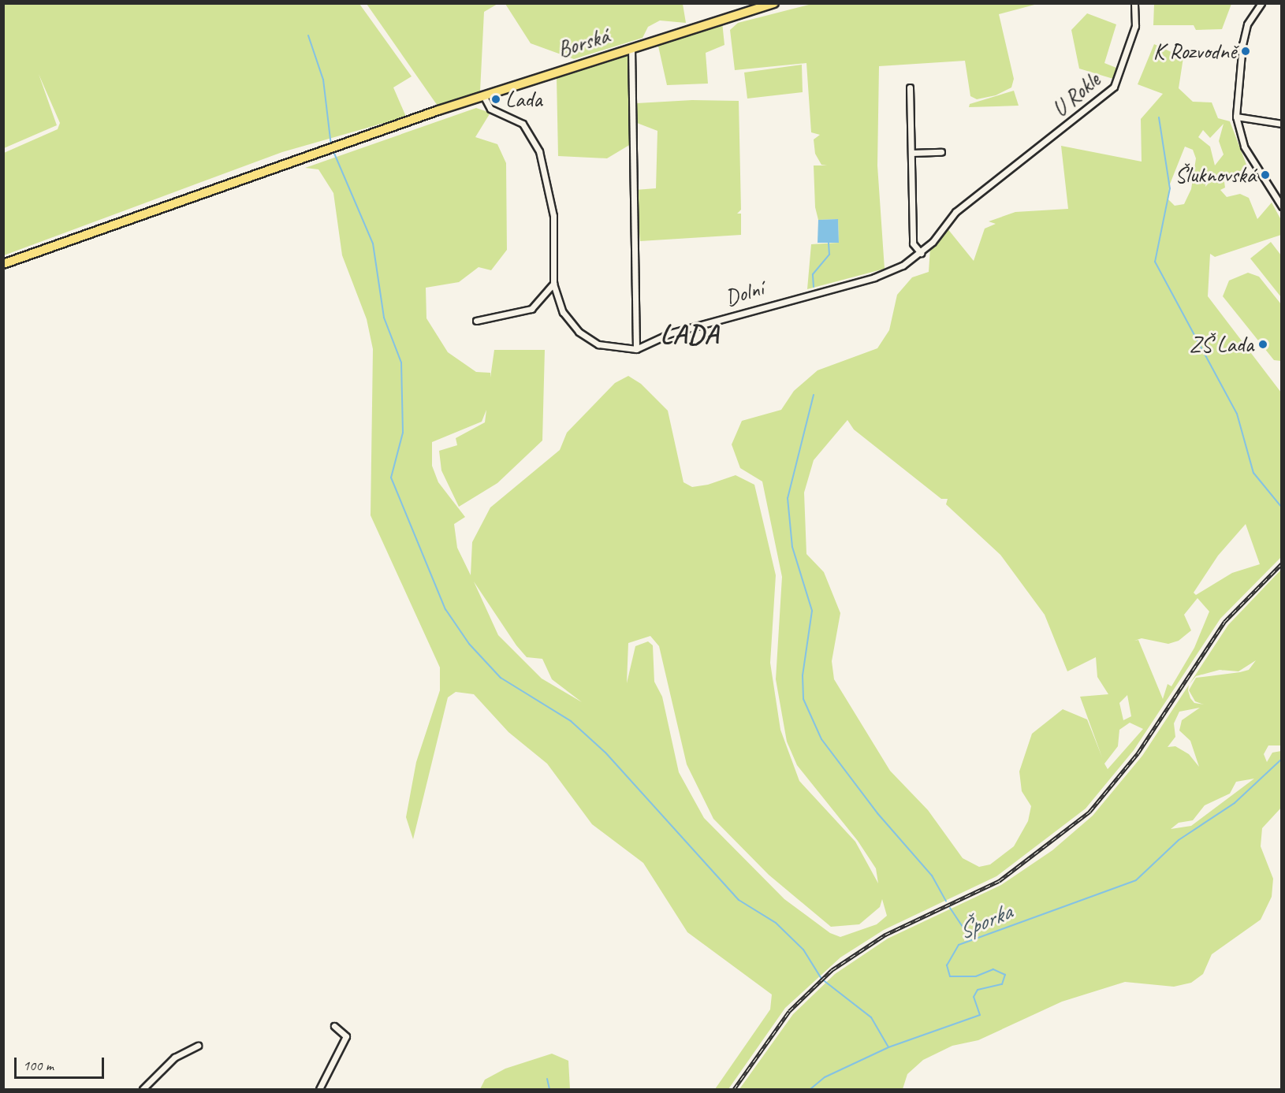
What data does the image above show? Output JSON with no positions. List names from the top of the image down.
{
  "streets": {
    "main road": ["Borská"],
    "street": ["U Rokle", "Dolní"]
  },
  "crossings": [
    ["Borská", "Dolní"],
    ["U Rokle", "Dolní"]
  ],
  "districts": ["LADA"],
  "water": ["Šporka"],
  "places": [
    "K Rozvodně",
    "Lada",
    "Šluknovská",
    "ZŠ Lada"
  ],
  "scale_bar": "100 m"
}
